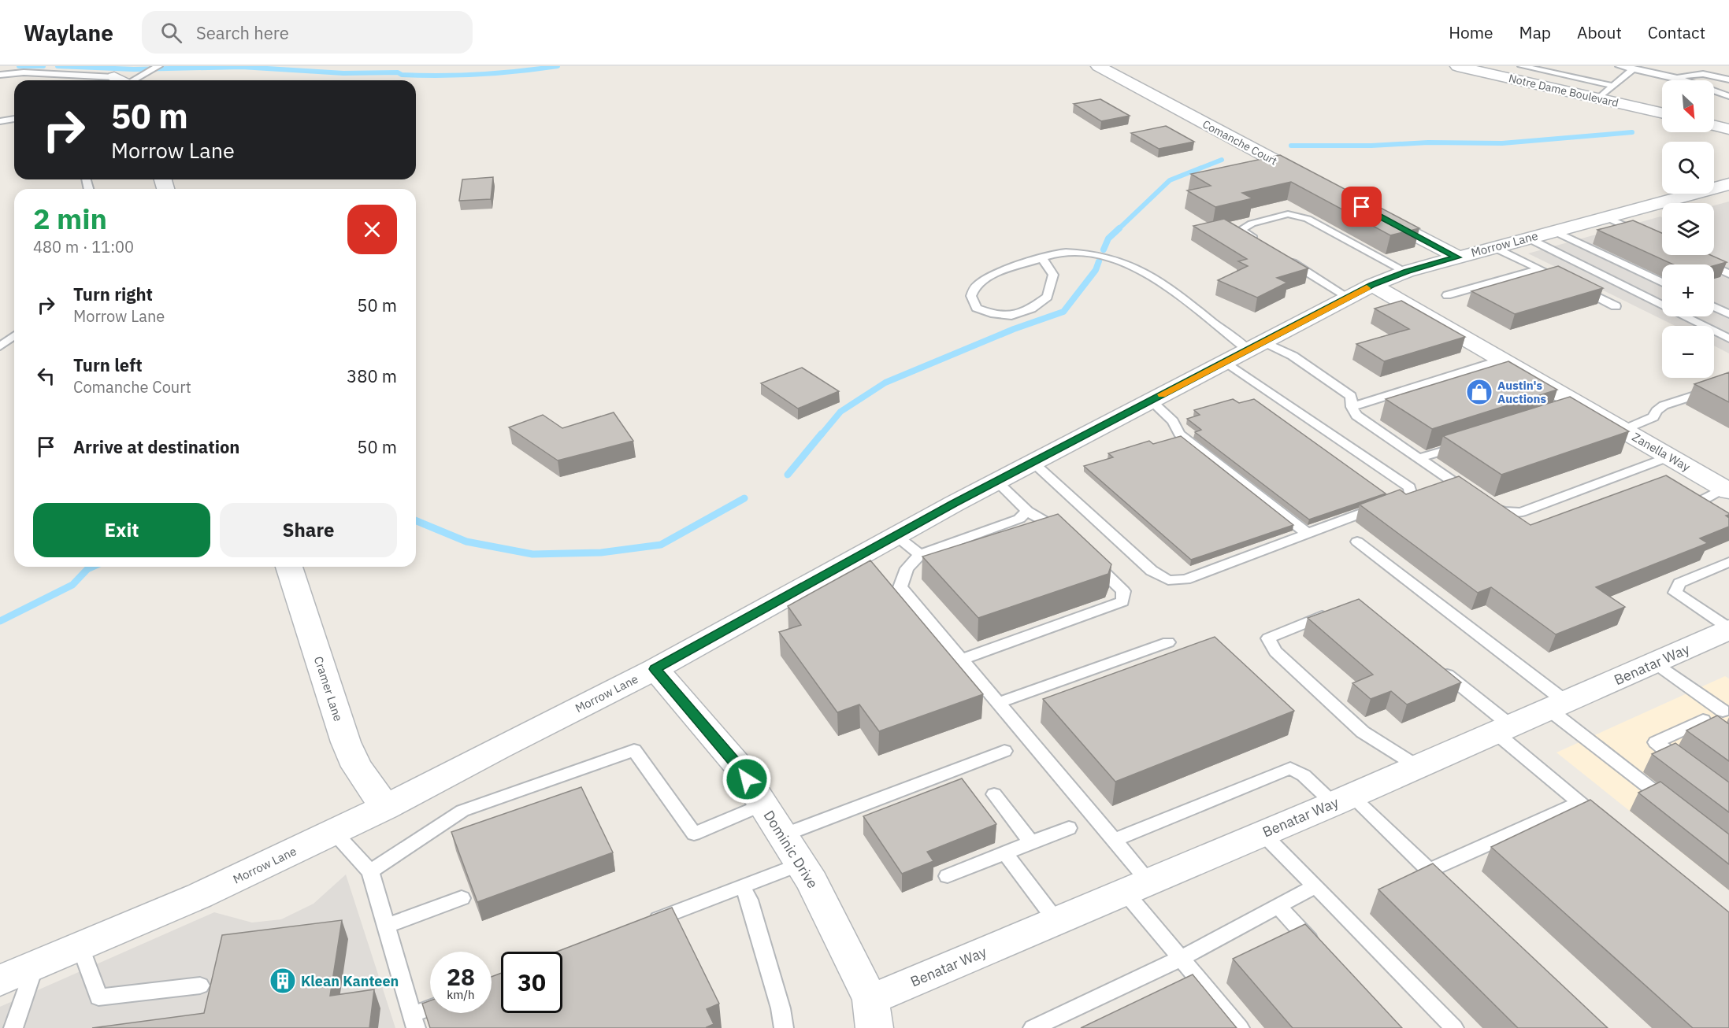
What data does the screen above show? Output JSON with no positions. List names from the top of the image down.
{
  "streets": {
    "street": [
      "Notre Dame Boulevard",
      "Comanche Court",
      "Morrow Lane",
      "Zanella Way",
      "Benatar Way",
      "Cramer Lane",
      "Dominic Drive"
    ]
  },
  "crossings": [
    ["Morrow Lane", "Zanella Way"],
    ["Morrow Lane", "Cramer Lane"],
    ["Morrow Lane", "Dominic Drive"],
    ["Benatar Way", "Dominic Drive"]
  ],
  "places": {
    "shop": ["Austin's Auctions"],
    "building": ["Klean Kanteen"]
  },
  "north": "bottom right",
  "page": {
    "header": "Waylane",
    "search": "Search here",
    "nav": [
      "Home",
      "Map",
      "About",
      "Contact"
    ],
    "map_buttons": ["+", "−"],
    "turn": ["50 m", "Morrow Lane"],
    "heading": ["2 min", "480 m · 11:00"],
    "list": [
      {
        "name": "Turn right",
        "note": "Morrow Lane",
        "value": "50 m"
      },
      {
        "name": "Turn left",
        "note": "Comanche Court",
        "value": "380 m"
      },
      {
        "name": "Arrive at destination",
        "value": "50 m"
      }
    ],
    "buttons": ["Exit", "Share"],
    "speed": "28 km/h",
    "limit": "30"
  }
}
